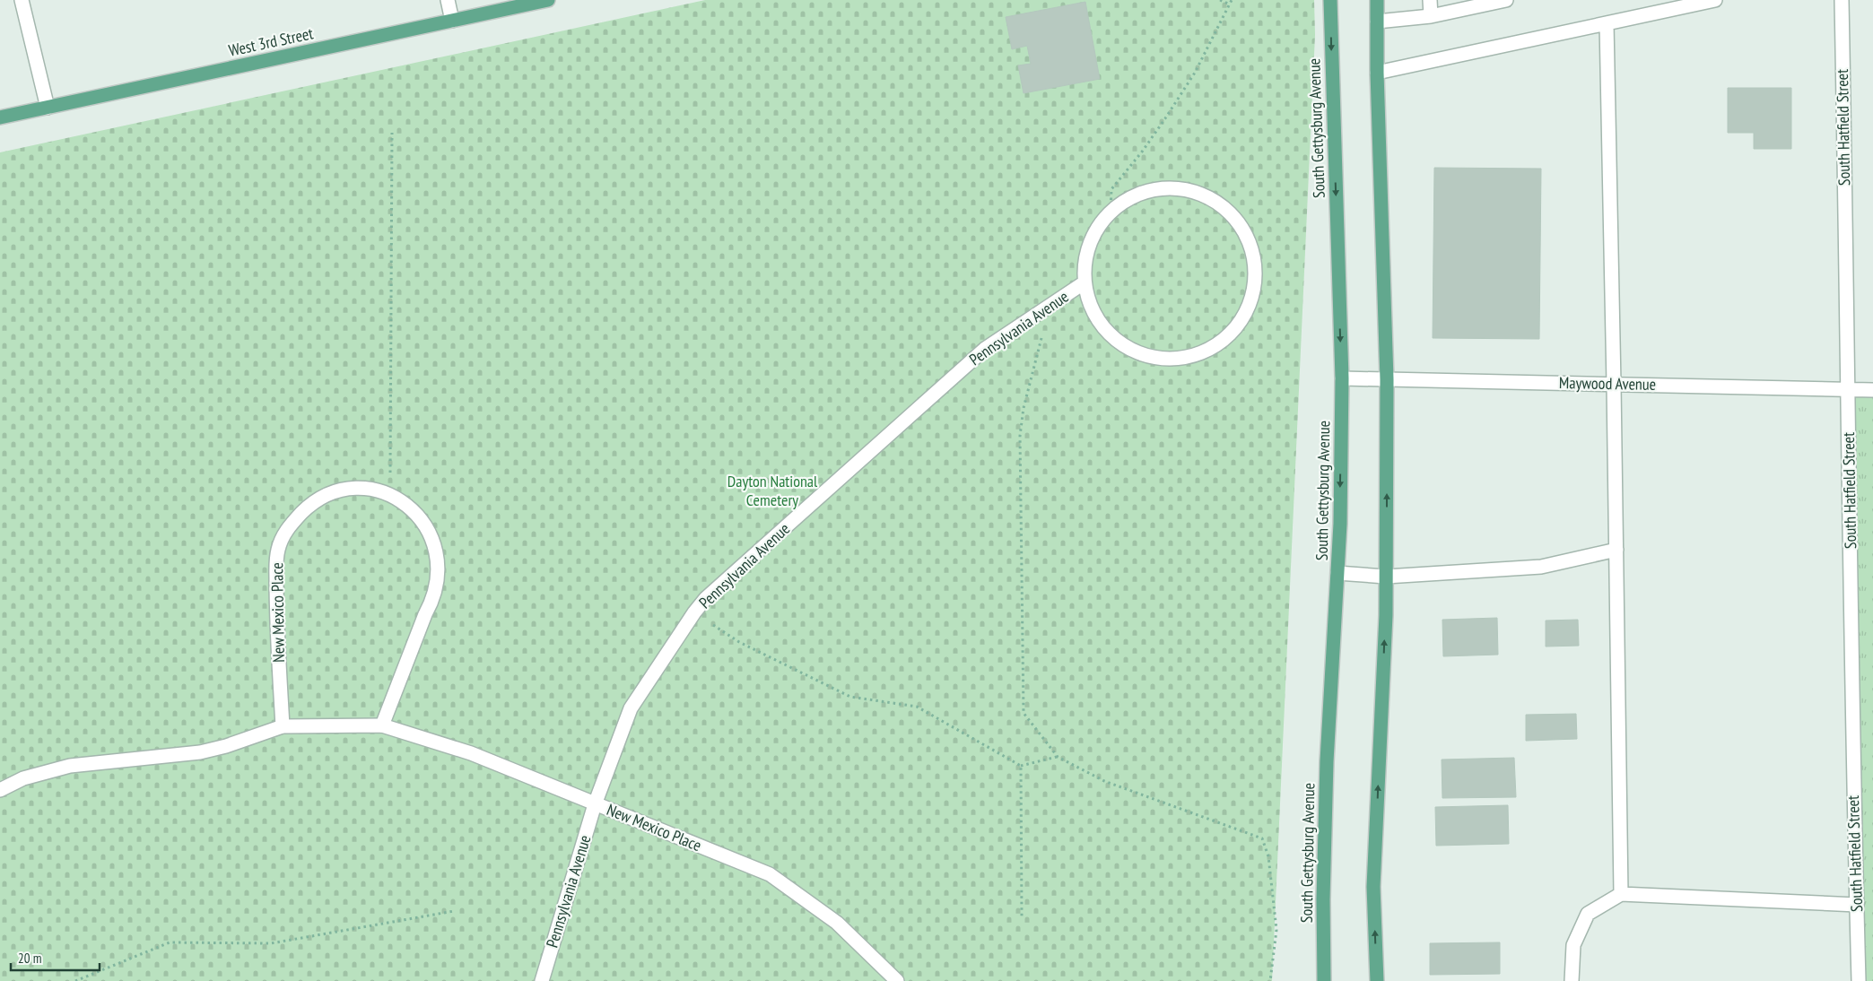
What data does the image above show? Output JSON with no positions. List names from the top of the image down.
{
  "streets": {
    "main road": ["West 3rd Street", "South Gettysburg Avenue"],
    "street": [
      "South Hatfield Street",
      "Pennsylvania Avenue",
      "Maywood Avenue",
      "New Mexico Place"
    ]
  },
  "crossings": [
    ["South Hatfield Street", "Maywood Avenue"],
    ["South Gettysburg Avenue", "Maywood Avenue"],
    ["Pennsylvania Avenue", "New Mexico Place"]
  ],
  "parks": ["Dayton National Cemetery"],
  "scale_bar": "20 m"
}
